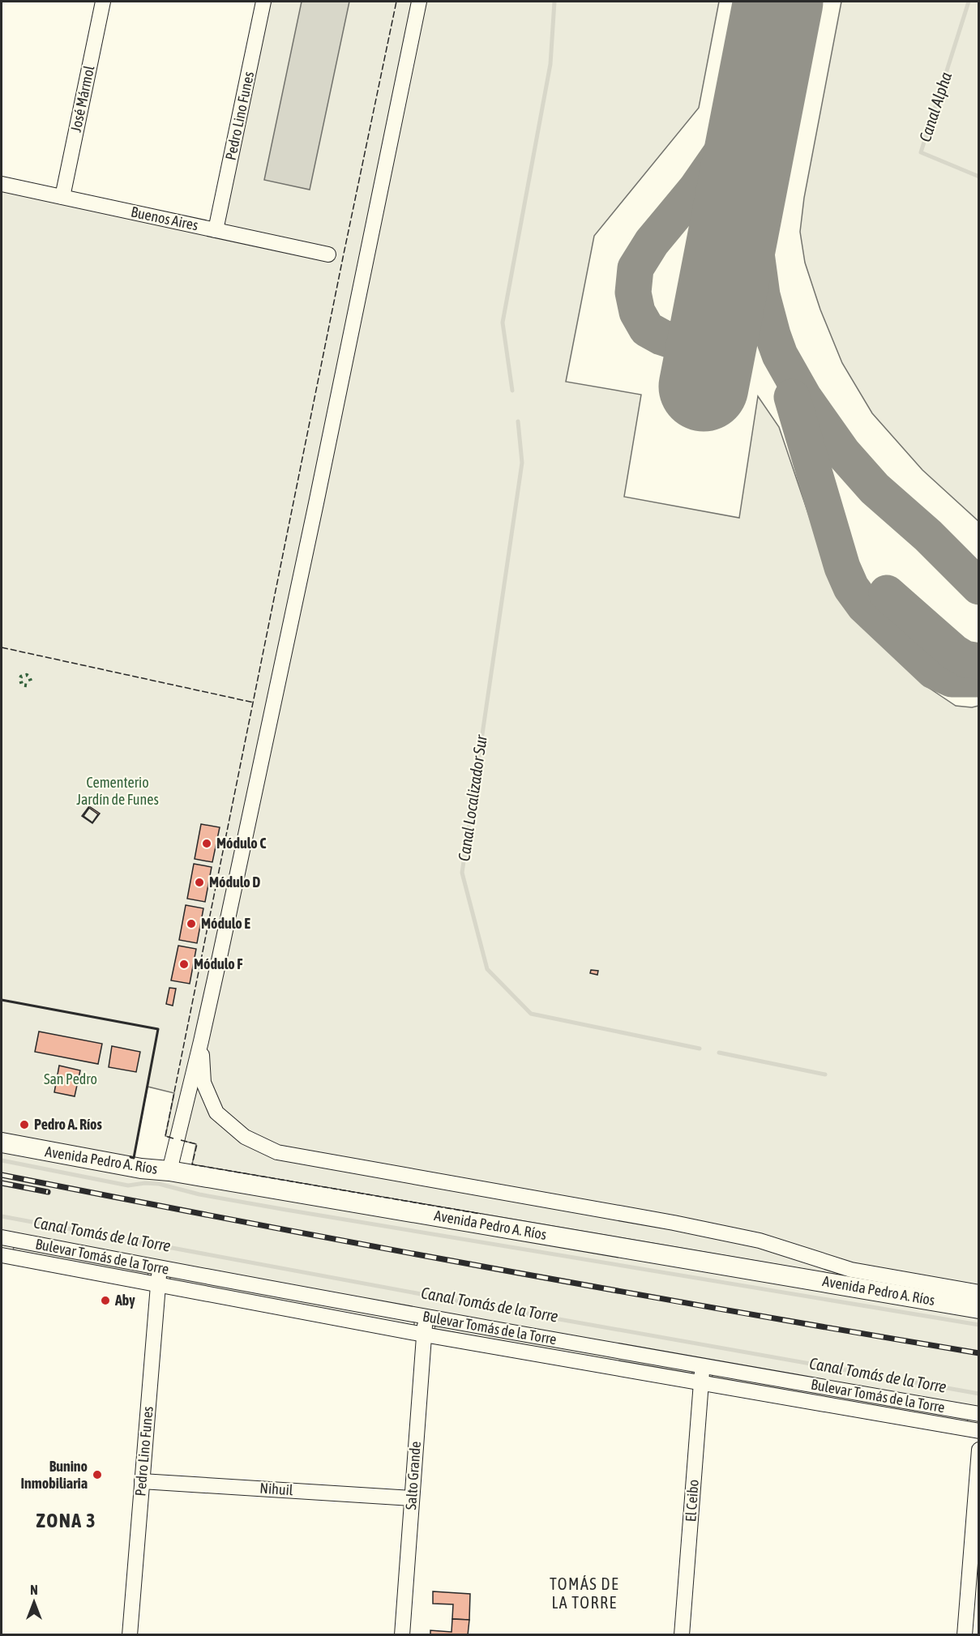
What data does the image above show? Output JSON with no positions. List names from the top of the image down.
{
  "streets": {
    "main road": ["Avenida Pedro A. Ríos"],
    "street": [
      "José Mármol",
      "Pedro Lino Funes",
      "Buenos Aires",
      "Bulevar Tomás de la Torre",
      "Salto Grande",
      "Nihuil",
      "El Ceibo"
    ]
  },
  "crossings": [
    ["José Mármol", "Buenos Aires"],
    ["Pedro Lino Funes", "Buenos Aires"],
    ["Pedro Lino Funes", "Bulevar Tomás de la Torre"],
    ["Pedro Lino Funes", "Nihuil"],
    ["Bulevar Tomás de la Torre", "Salto Grande"],
    ["Bulevar Tomás de la Torre", "El Ceibo"],
    ["Salto Grande", "Nihuil"]
  ],
  "districts": ["ZONA 3", "TOMÁS DE LA TORRE"],
  "water": ["Canal Alpha", "Canal Localizador Sur", "Canal Tomás de la Torre"],
  "parks": ["Cementerio Jardín de Funes", "San Pedro"],
  "places": [
    "Módulo C",
    "Módulo D",
    "Módulo E",
    "Módulo F",
    "Pedro A. Ríos",
    "Aby",
    "Bunino Inmobiliaria"
  ],
  "north": "top"
}
